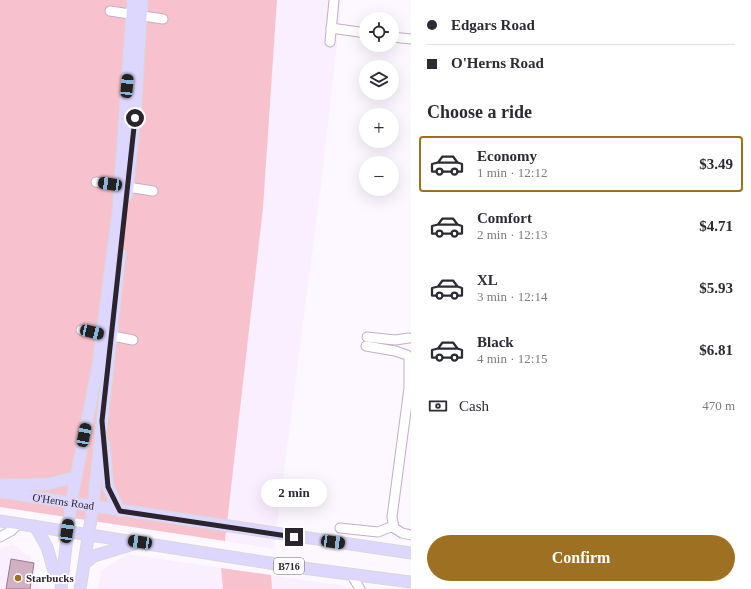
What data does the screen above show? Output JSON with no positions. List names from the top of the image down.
{
  "streets": {
    "main road": ["O'Herns Road", "B716"]
  },
  "places": ["Starbucks"],
  "page": {
    "banner": ["Edgars Road", "O'Herns Road"],
    "map_buttons": ["+", "−"],
    "heading": "Choose a ride",
    "list": [
      {
        "name": "Economy",
        "note": "1 min · 12:12",
        "value": "$3.49"
      },
      {
        "name": "Comfort",
        "note": "2 min · 12:13",
        "value": "$4.71"
      },
      {
        "name": "XL",
        "note": "3 min · 12:14",
        "value": "$5.93"
      },
      {
        "name": "Black",
        "note": "4 min · 12:15",
        "value": "$6.81"
      }
    ],
    "pay": ["Cash", "470 m"],
    "bubble": "2 min",
    "buttons": "Confirm"
  }
}
